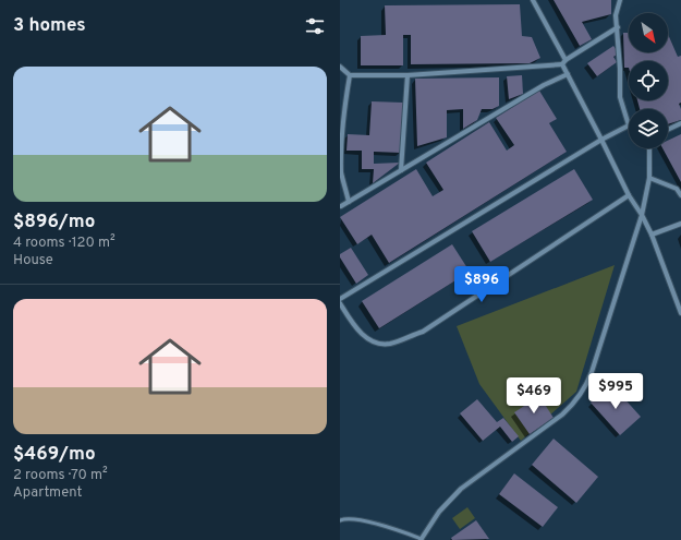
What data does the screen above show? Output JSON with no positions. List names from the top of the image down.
{
  "north": "bottom right",
  "page": {
    "heading": "3 homes",
    "list": [
      {
        "name": "$896/mo",
        "note": "4 rooms · 120 m² · House"
      },
      {
        "name": "$469/mo",
        "note": "2 rooms · 70 m² · Apartment"
      }
    ],
    "price": ["$896", "$995", "$469"]
  }
}
